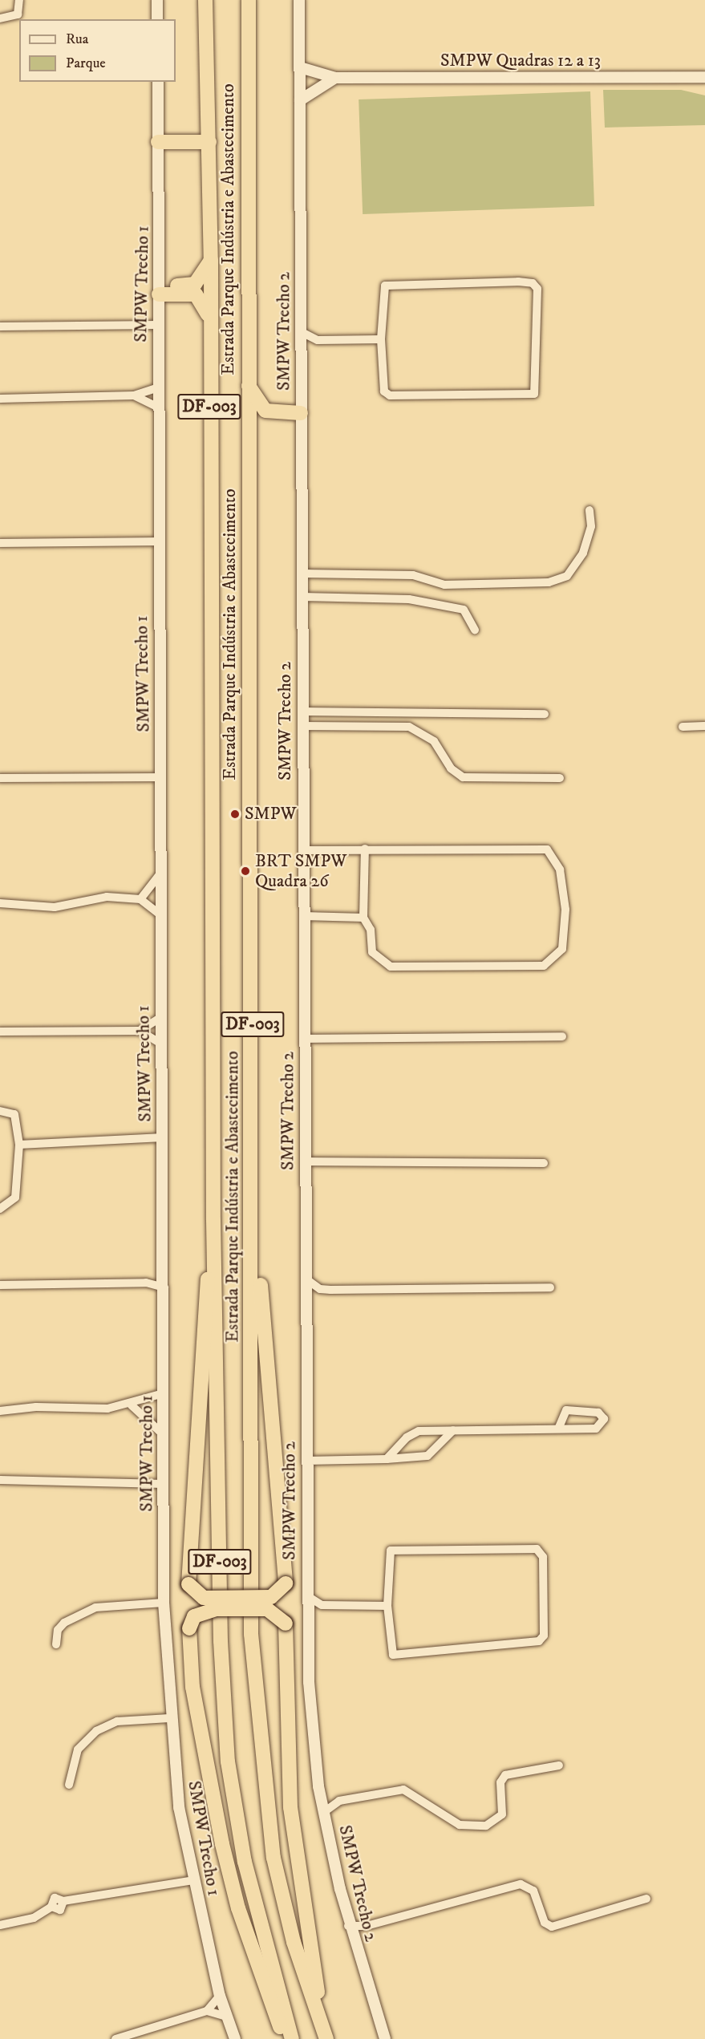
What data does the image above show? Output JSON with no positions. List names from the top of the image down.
{
  "streets": {
    "highway": ["Estrada Parque Indústria e Abastecimento", "DF-003"],
    "street": ["SMPW Quadras 12 a 13", "SMPW Trecho 1", "SMPW Trecho 2"]
  },
  "crossings": [
    ["SMPW Quadras 12 a 13", "SMPW Trecho 2"]
  ],
  "places": ["SMPW", "BRT SMPW Quadra 26"],
  "legend": ["Rua", "Parque"]
}
